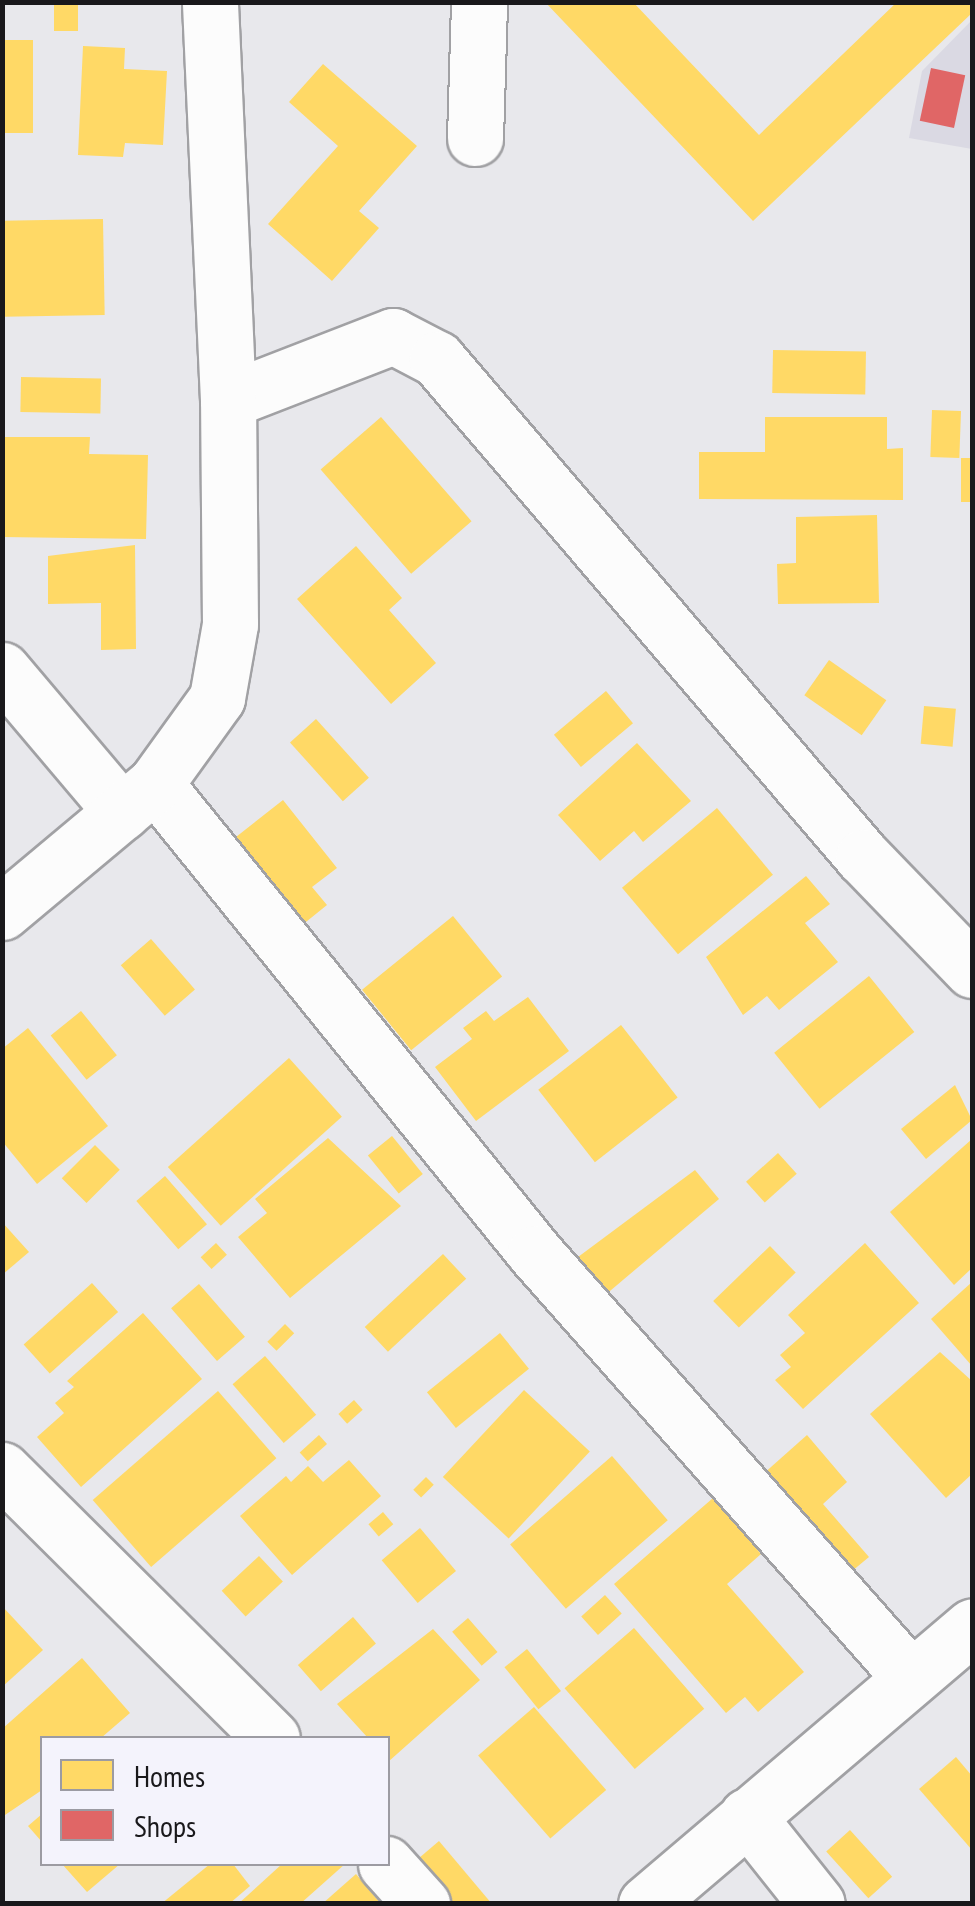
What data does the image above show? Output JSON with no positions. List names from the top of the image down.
{
  "legend": ["Homes", "Shops"]
}
